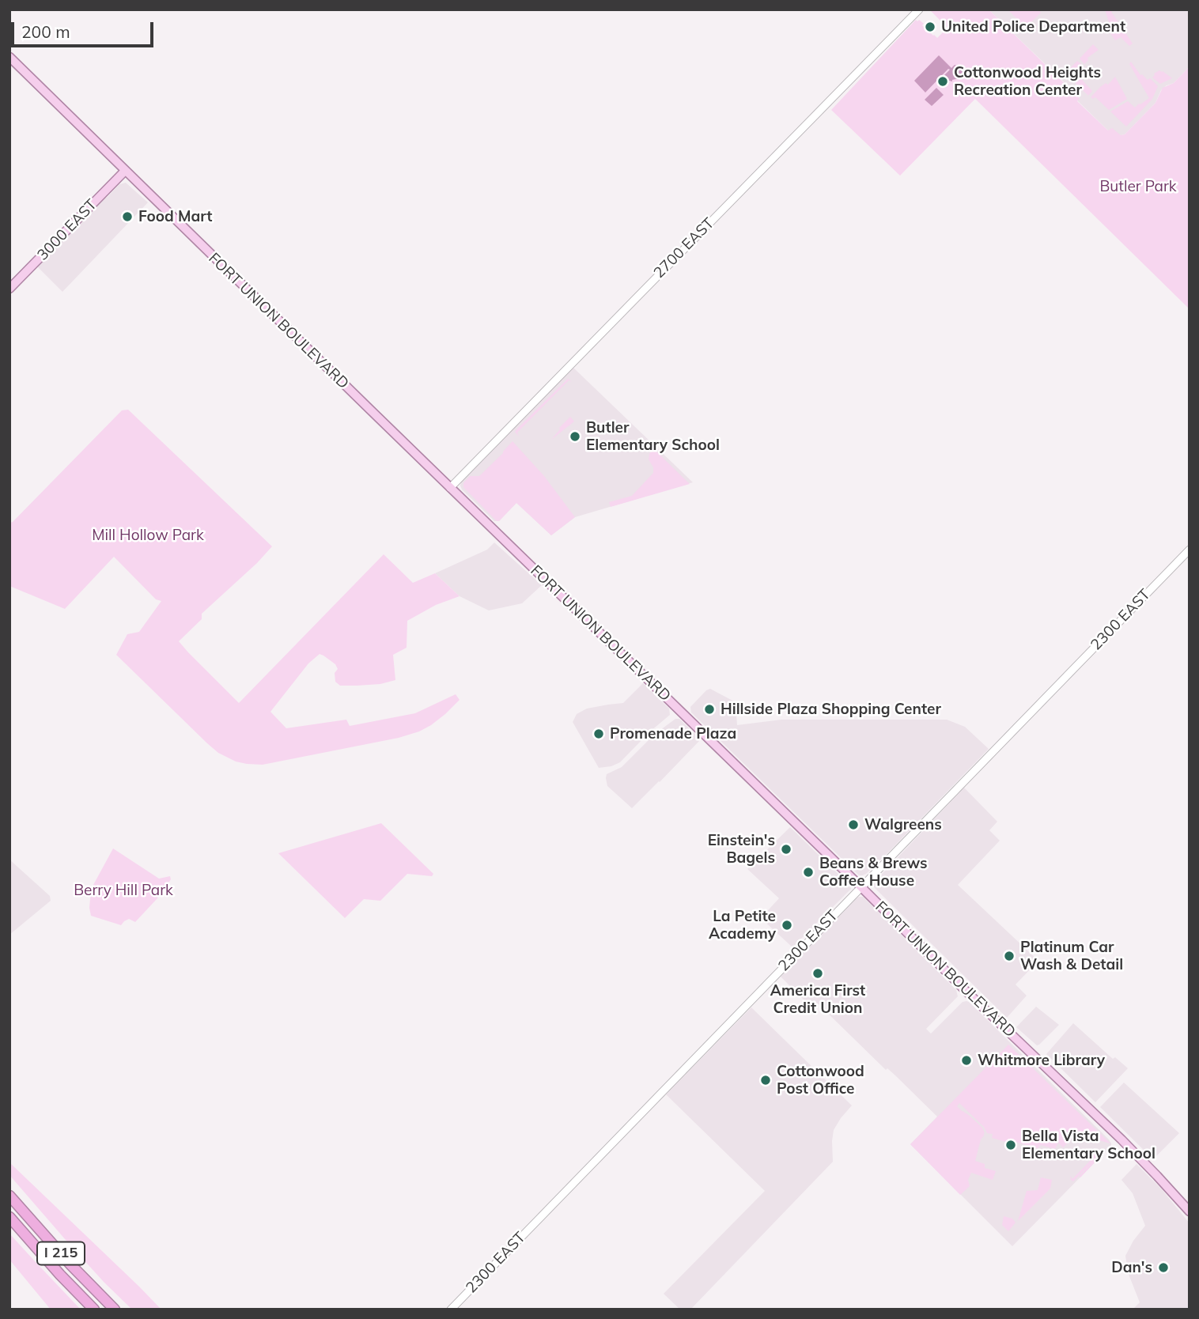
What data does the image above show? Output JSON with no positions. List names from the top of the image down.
{
  "streets": {
    "highway": ["I 215"],
    "main road": ["3000 EAST", "FORT UNION BOULEVARD"],
    "street": ["2700 EAST", "2300 EAST"]
  },
  "crossings": [
    ["3000 EAST", "FORT UNION BOULEVARD"],
    ["2700 EAST", "FORT UNION BOULEVARD"],
    ["FORT UNION BOULEVARD", "2300 EAST"]
  ],
  "parks": ["Butler Park", "Mill Hollow Park", "Berry Hill Park"],
  "places": [
    "United Police Department",
    "Cottonwood Heights Recreation Center",
    "Food Mart",
    "Butler Elementary School",
    "Hillside Plaza Shopping Center",
    "Promenade Plaza",
    "Walgreens",
    "Einstein's Bagels",
    "Beans & Brews Coffee House",
    "La Petite Academy",
    "Platinum Car Wash & Detail",
    "America First Credit Union",
    "Whitmore Library",
    "Cottonwood Post Office",
    "Bella Vista Elementary School",
    "Dan's"
  ],
  "scale_bar": "200 m"
}
